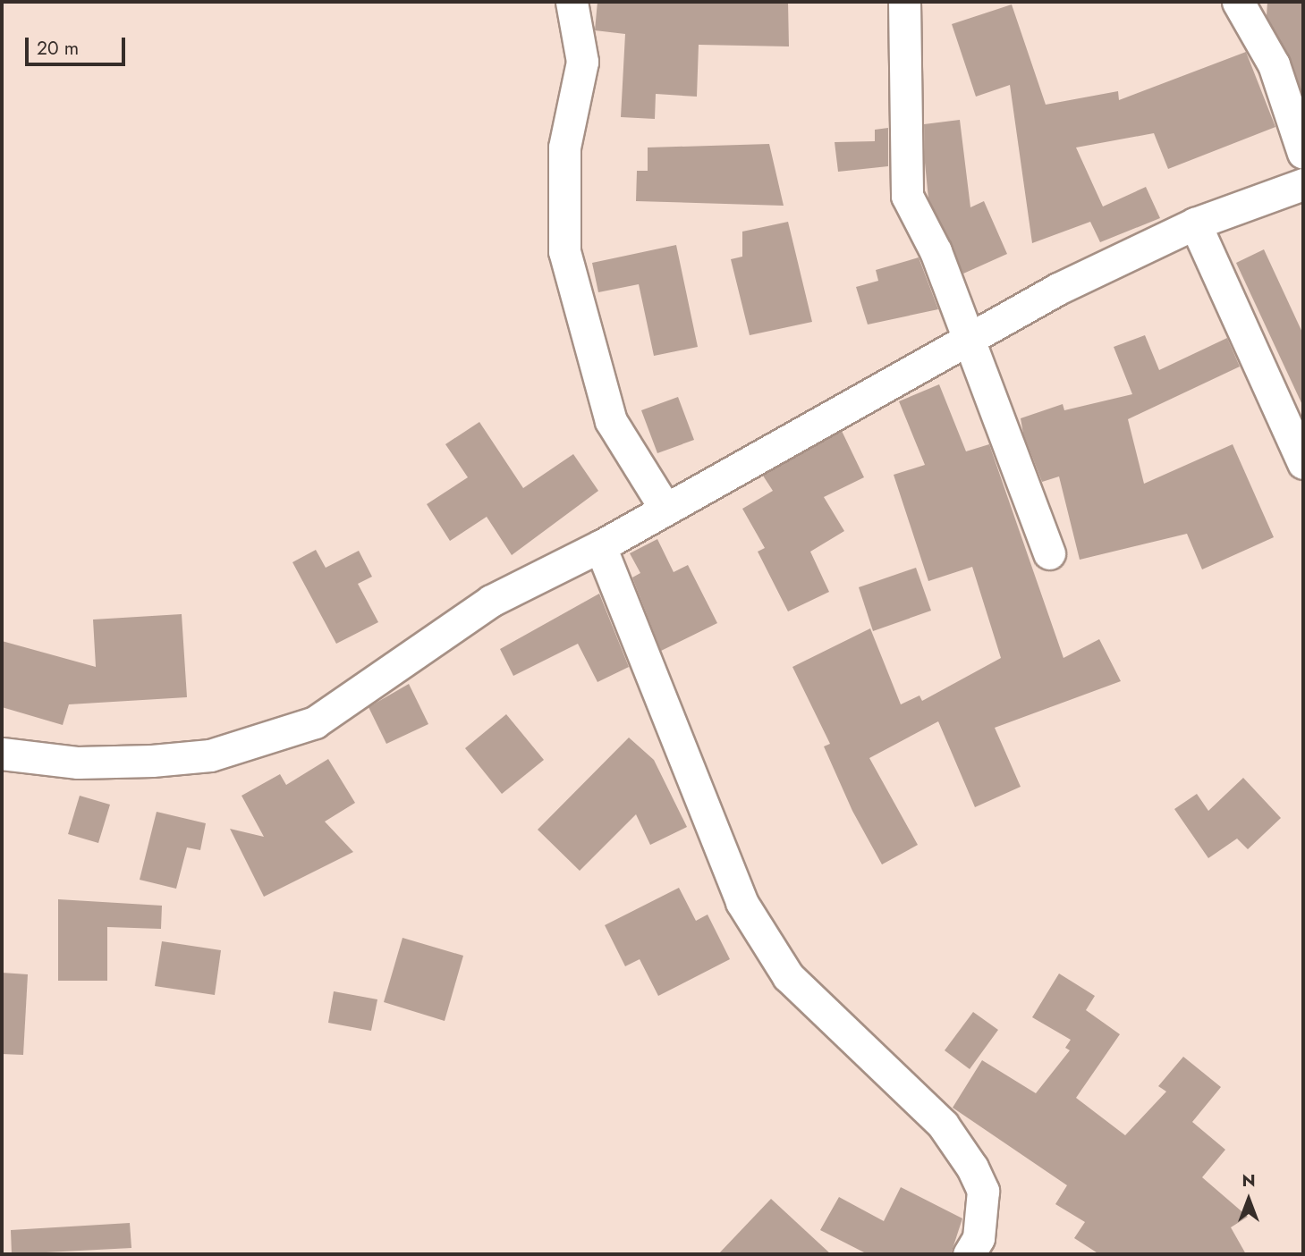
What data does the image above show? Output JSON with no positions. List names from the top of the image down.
{
  "scale_bar": "20 m",
  "north": "top"
}
